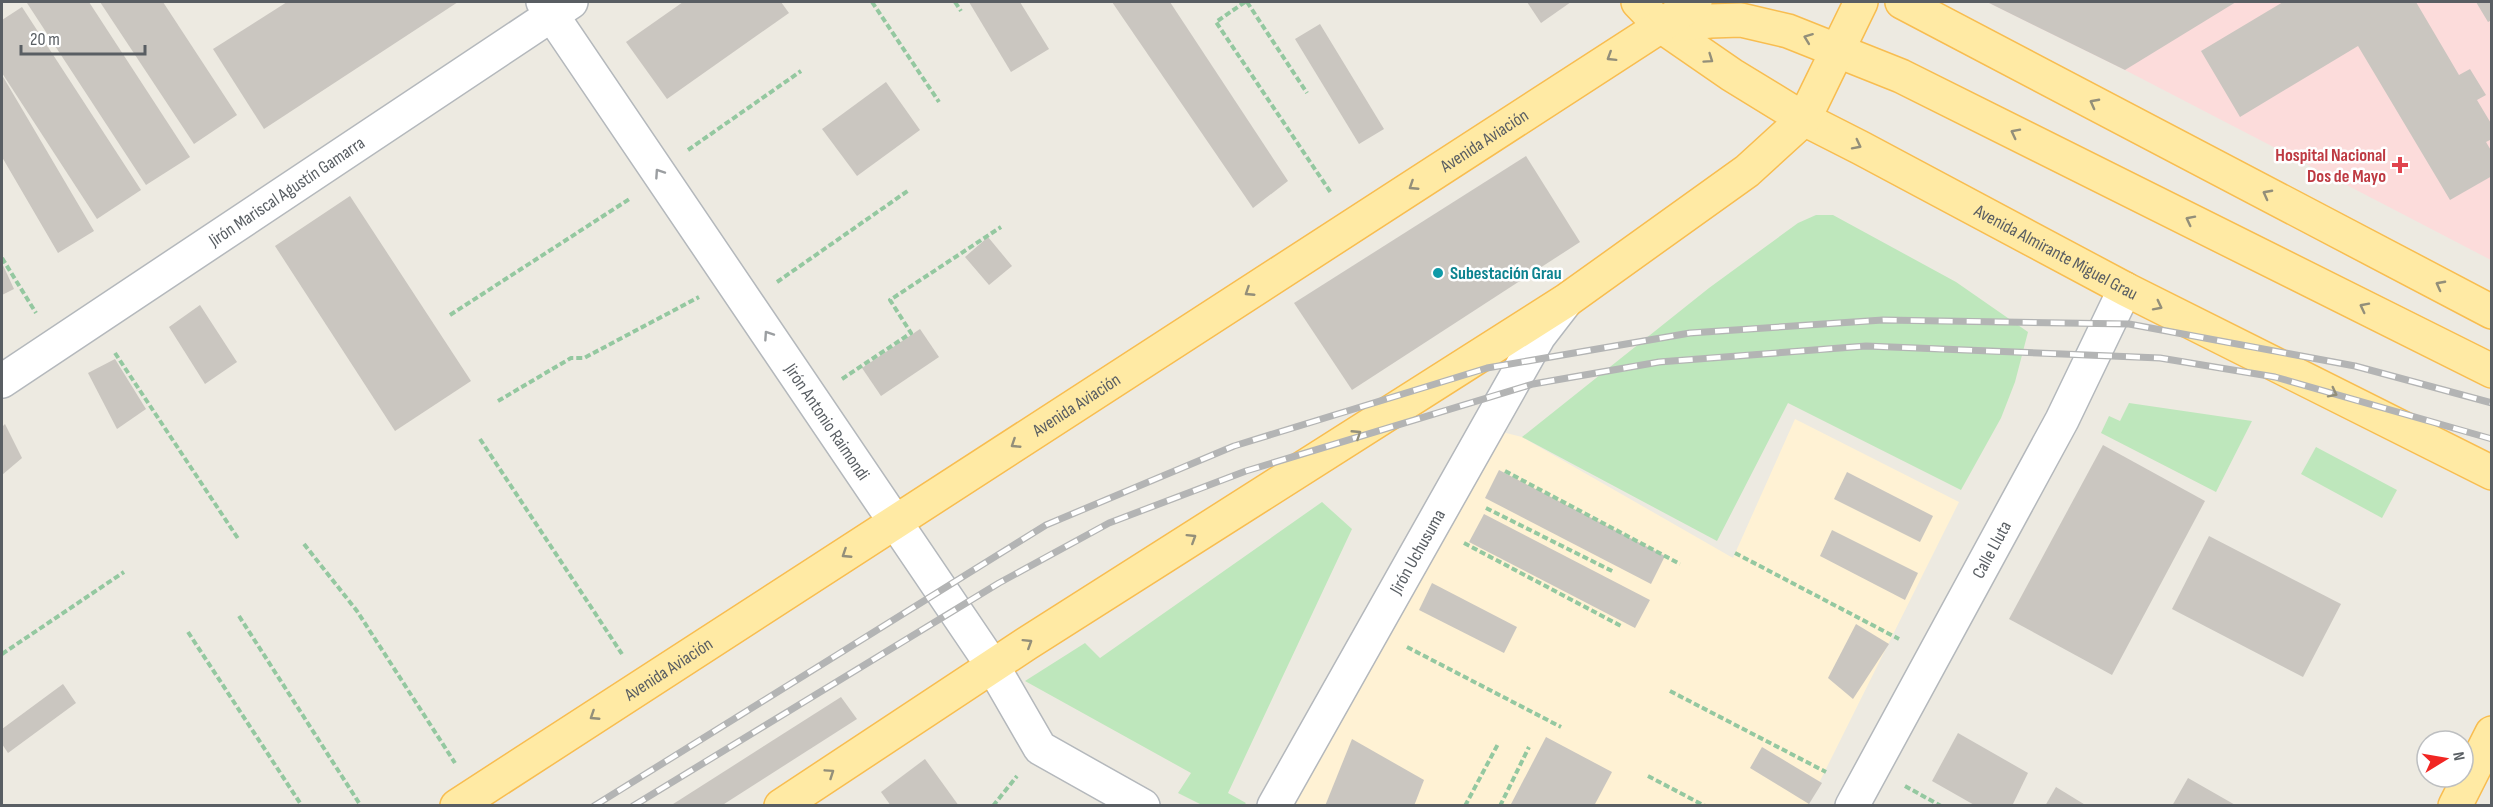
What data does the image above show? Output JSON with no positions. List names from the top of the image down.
{
  "streets": {
    "main road": ["Avenida Aviación", "Avenida Almirante Miguel Grau"],
    "street": [
      "Jirón Mariscal Agustín Gamarra",
      "Jirón Antonio Raimondi",
      "Calle Lluta",
      "Jirón Uchusuma"
    ]
  },
  "crossings": [
    ["Avenida Aviación", "Avenida Almirante Miguel Grau"],
    ["Avenida Aviación", "Jirón Antonio Raimondi"],
    ["Jirón Mariscal Agustín Gamarra", "Jirón Antonio Raimondi"],
    ["Avenida Almirante Miguel Grau", "Calle Lluta"]
  ],
  "places": {
    "health": ["Hospital Nacional Dos de Mayo"],
    "other": ["Subestación Grau"]
  },
  "scale_bar": "20 m",
  "north": "right"
}
